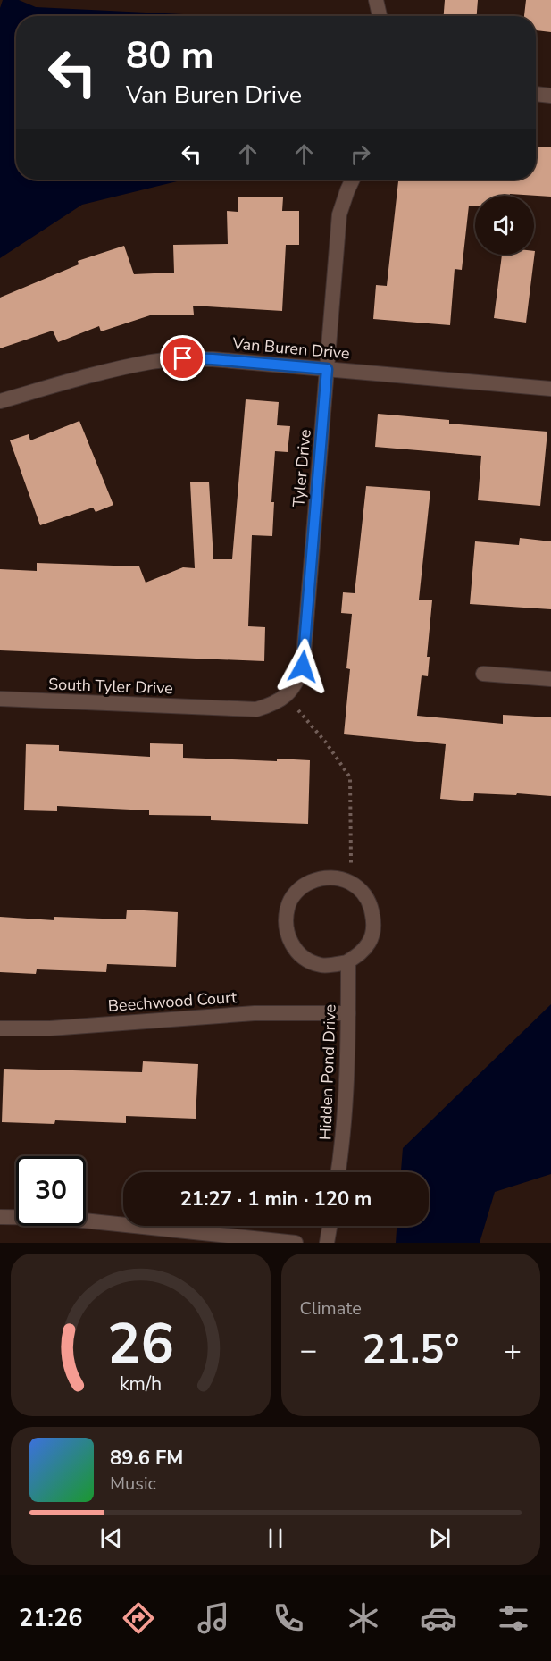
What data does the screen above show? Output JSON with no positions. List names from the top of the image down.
{
  "streets": {
    "street": [
      "Van Buren Drive",
      "Tyler Drive",
      "South Tyler Drive",
      "Beechwood Court",
      "Hidden Pond Drive"
    ]
  },
  "crossings": [
    ["Van Buren Drive", "Tyler Drive"],
    ["Tyler Drive", "South Tyler Drive"],
    ["Beechwood Court", "Hidden Pond Drive"]
  ],
  "page": {
    "turn": ["80 m", "Van Buren Drive"],
    "limit": "30",
    "trip": "21:27 · 1 min · 120 m",
    "tile": "Climate",
    "heat": ["−", "21.5°", "+"],
    "song": ["89.6 FM", "Music"],
    "tabs": "21:26",
    "gauge": ["26", "km/h"]
  }
}
